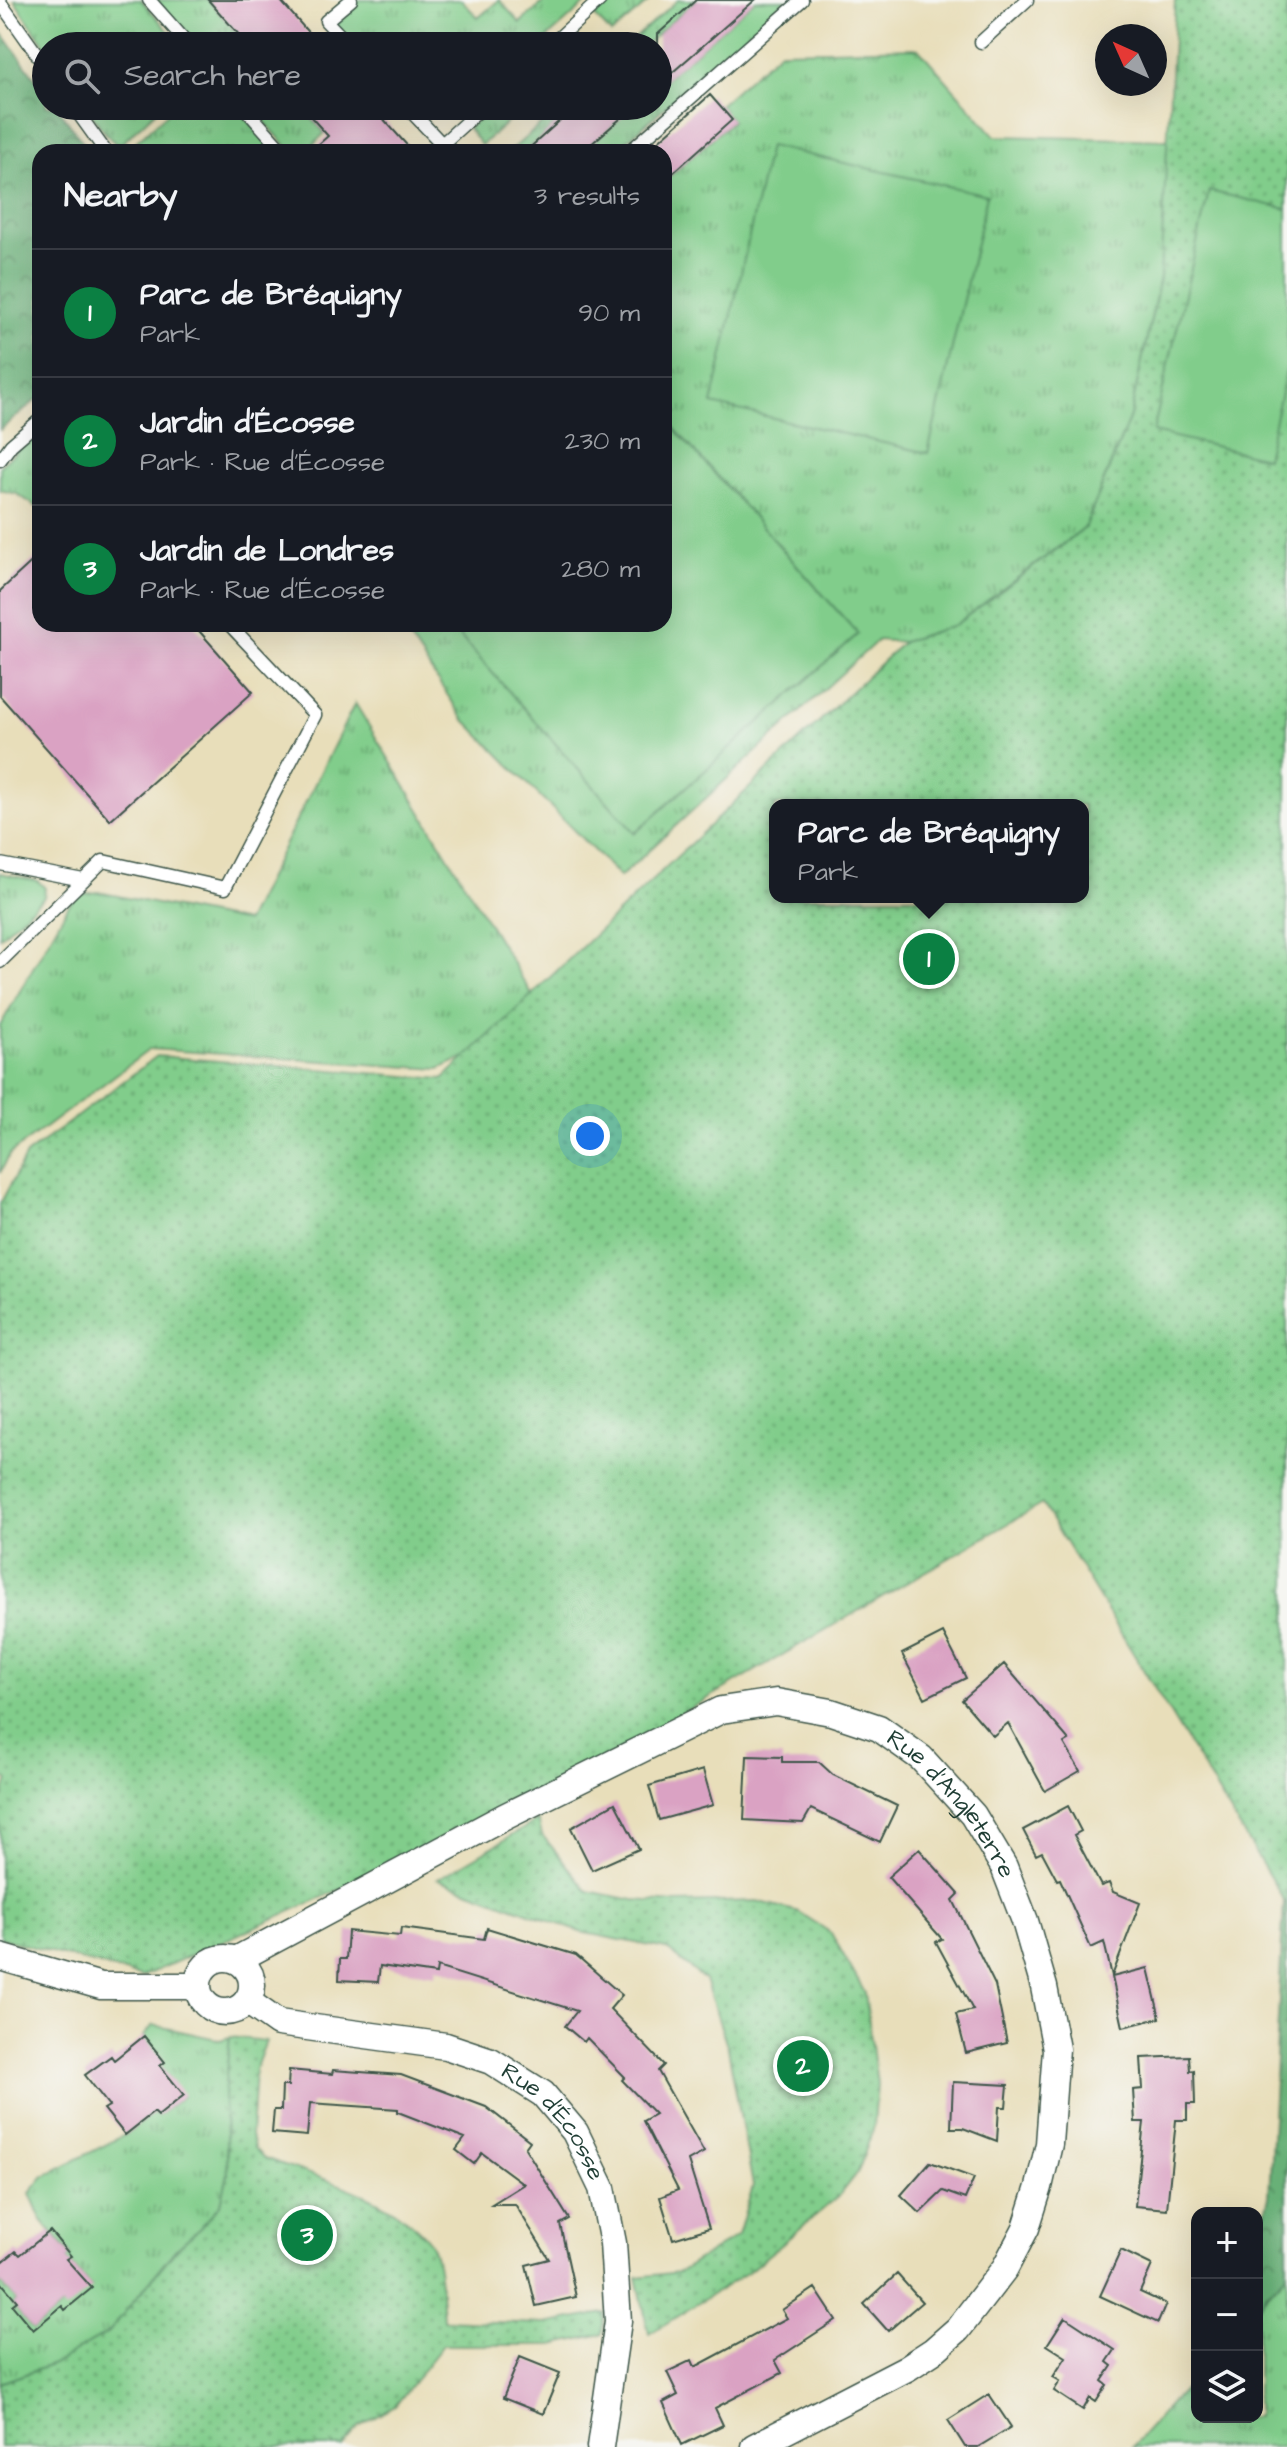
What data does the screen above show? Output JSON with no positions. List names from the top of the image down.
{
  "streets": {
    "street": ["Rue d'Angleterre", "Rue d'Écosse"]
  },
  "crossings": [
    ["Rue d'Angleterre", "Rue d'Écosse"]
  ],
  "north": "top left",
  "page": {
    "search": "Search here",
    "heading": ["Nearby", "3 results"],
    "list": [
      {
        "mark": "1",
        "name": "Parc de Bréquigny",
        "note": "Park",
        "value": "90 m"
      },
      {
        "mark": "2",
        "name": "Jardin d'Écosse",
        "note": "Park · Rue d'Écosse",
        "value": "230 m"
      },
      {
        "mark": "3",
        "name": "Jardin de Londres",
        "note": "Park · Rue d'Écosse",
        "value": "280 m"
      }
    ],
    "popup": ["Parc de Bréquigny", "Park"],
    "pins": ["1", "2", "3"],
    "map_buttons": ["+", "−"]
  }
}
